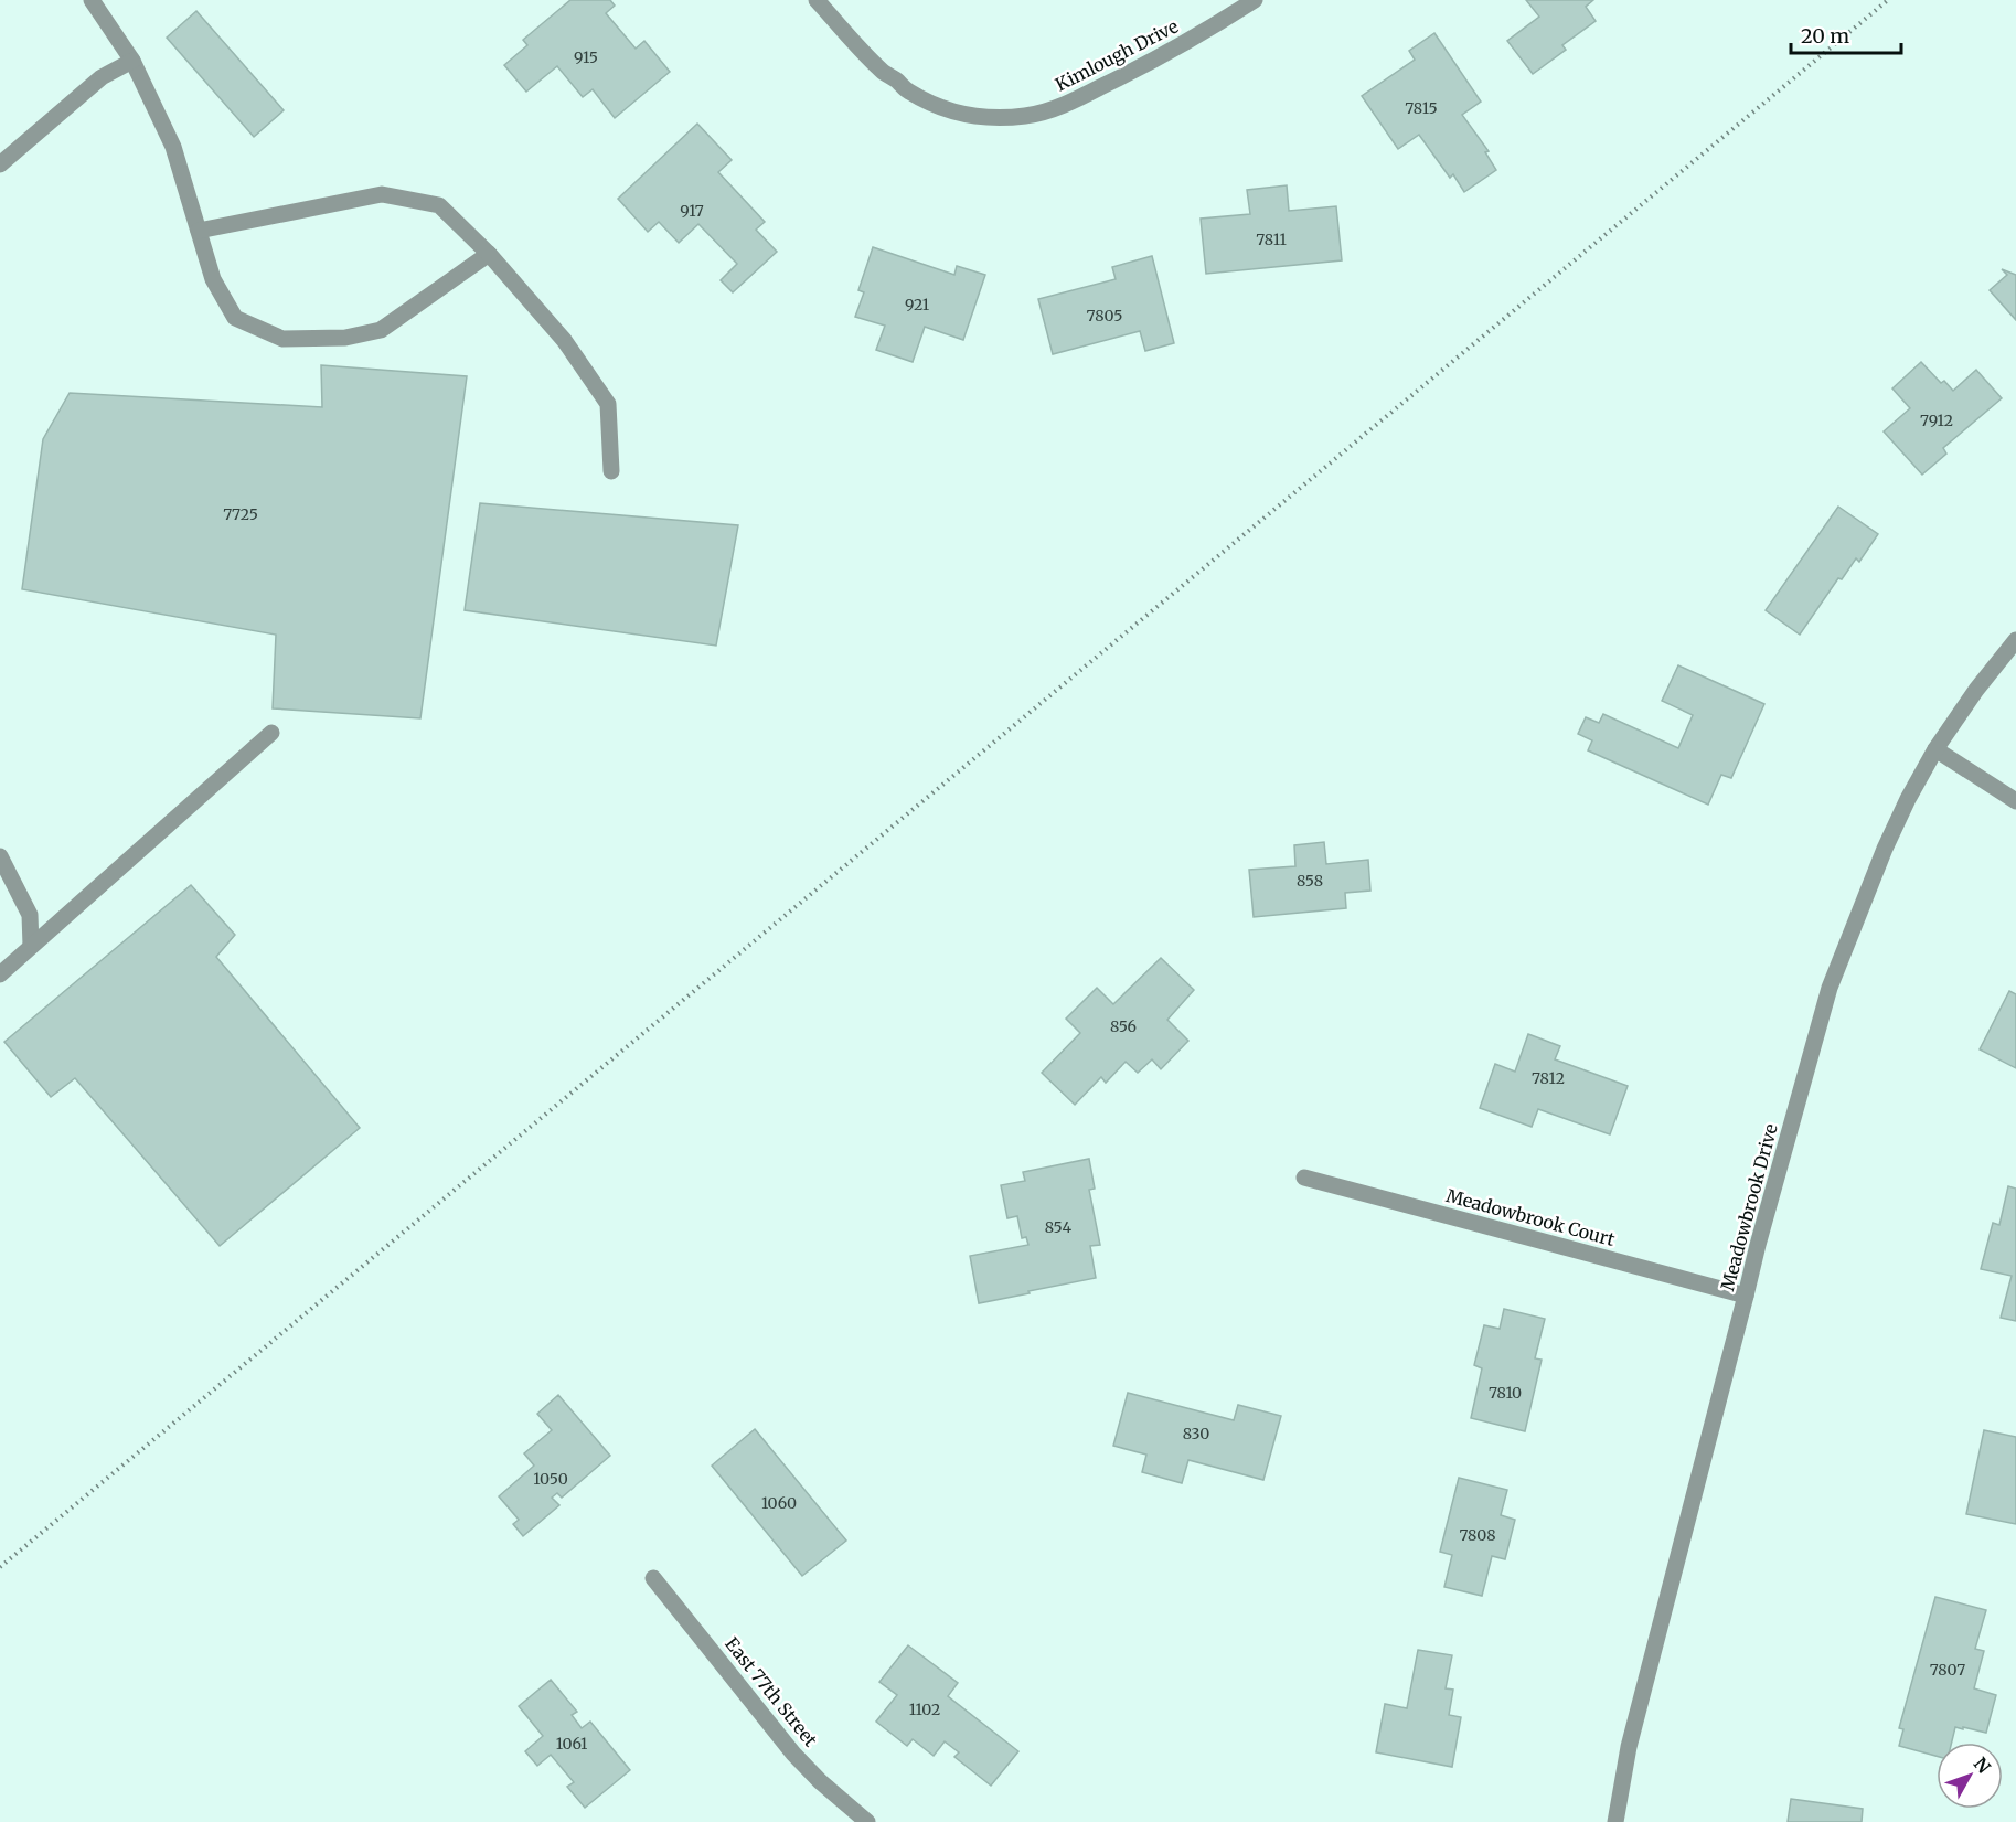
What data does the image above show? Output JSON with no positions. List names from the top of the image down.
{
  "streets": {
    "street": [
      "Kimlough Drive",
      "Meadowbrook Drive",
      "Meadowbrook Court",
      "East 77th Street"
    ]
  },
  "crossings": [
    ["Meadowbrook Drive", "Meadowbrook Court"]
  ],
  "house_numbers": [
    "915",
    "7815",
    "917",
    "7811",
    "921",
    "7805",
    "7912",
    "7725",
    "858",
    "856",
    "7812",
    "854",
    "7810",
    "830",
    "1050",
    "1060",
    "7808",
    "7807",
    "1102",
    "1061"
  ],
  "scale_bar": "20 m",
  "north": "top right"
}
